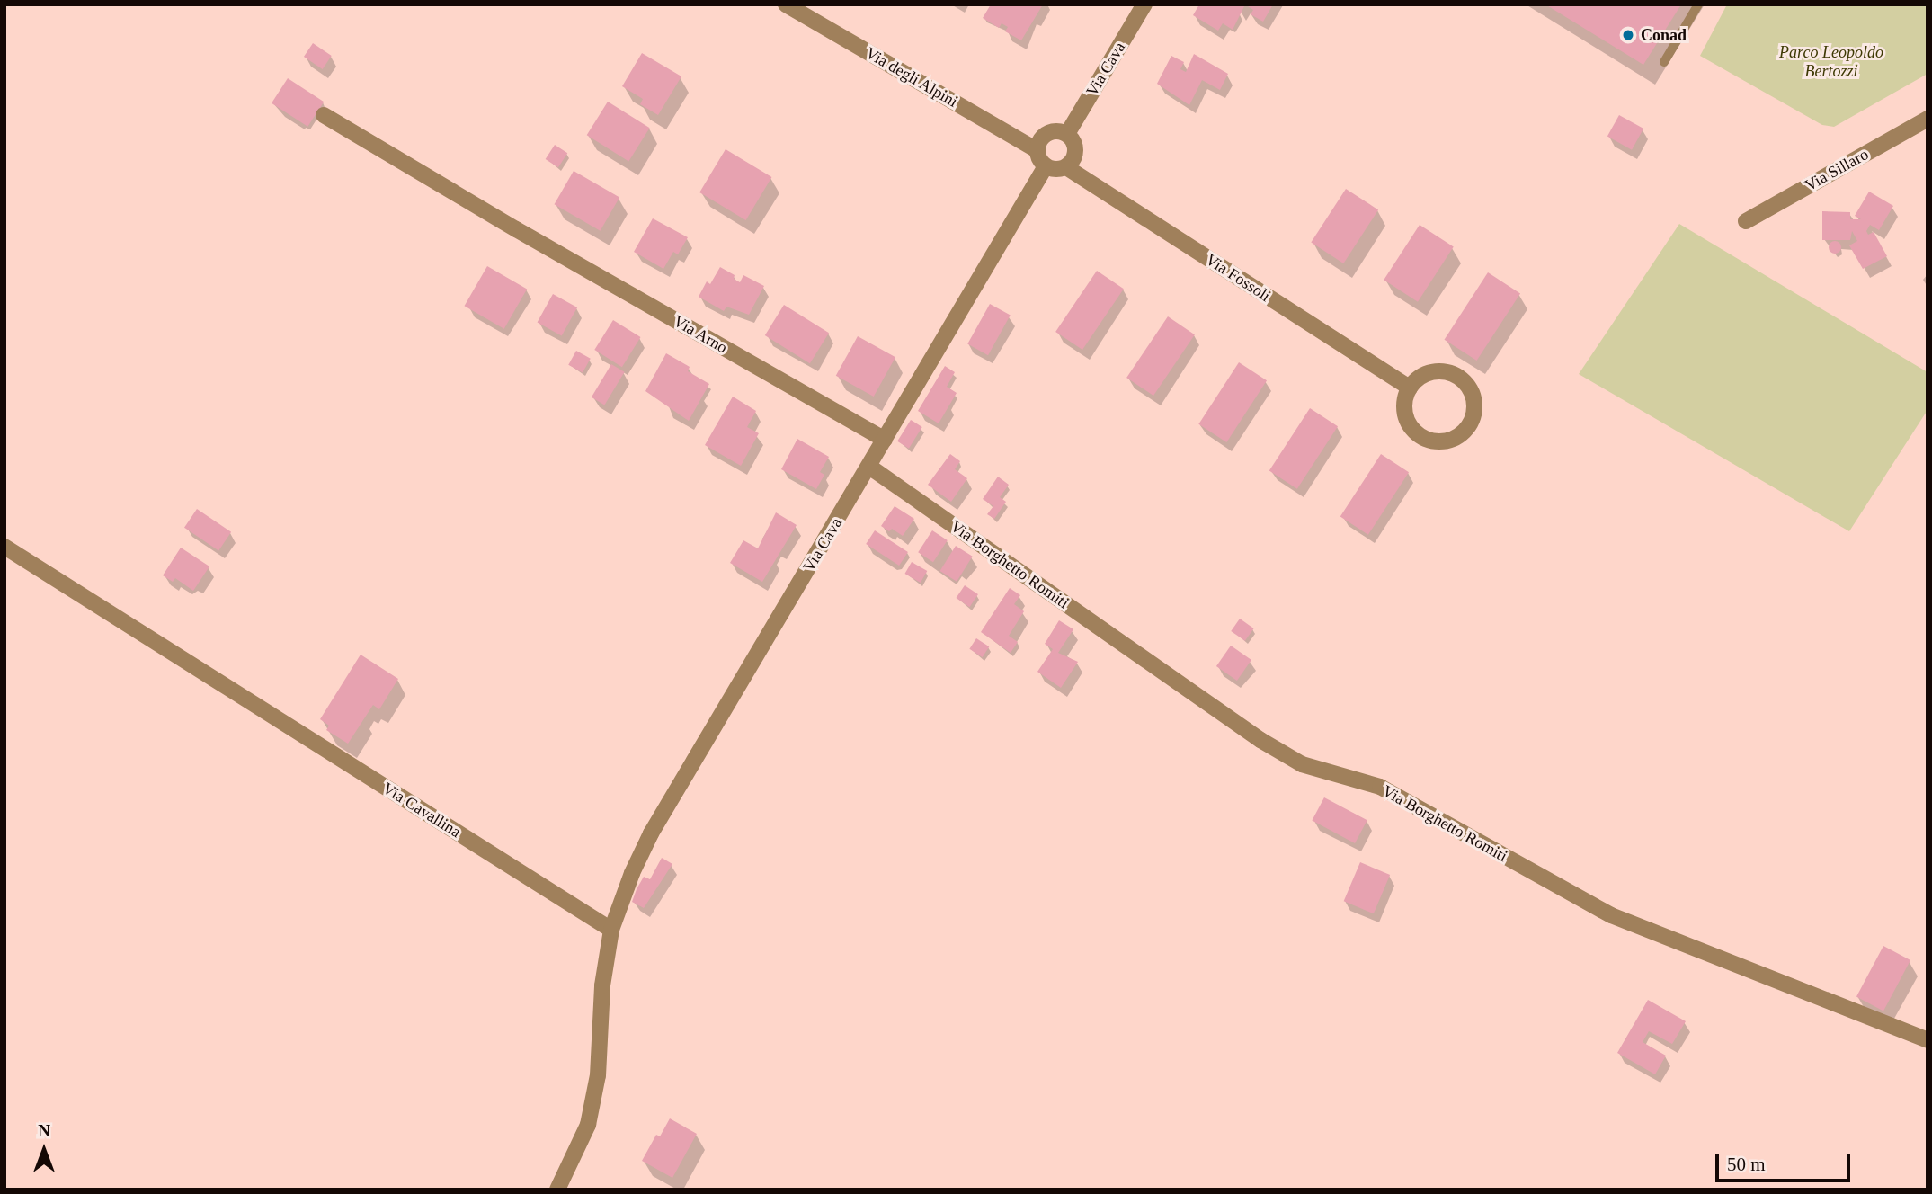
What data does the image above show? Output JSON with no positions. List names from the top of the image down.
{
  "streets": {
    "street": [
      "Via Cava",
      "Via degli Alpini",
      "Via Sillaro",
      "Via Fossoli",
      "Via Arno",
      "Via Borghetto Romiti",
      "Via Cavallina"
    ]
  },
  "crossings": [
    ["Via Cava", "Via degli Alpini"],
    ["Via Cava", "Via Fossoli"],
    ["Via Cava", "Via Arno"],
    ["Via Cava", "Via Borghetto Romiti"],
    ["Via Cava", "Via Cavallina"],
    ["Via degli Alpini", "Via Fossoli"]
  ],
  "parks": ["Parco Leopoldo Bertozzi"],
  "places": ["Conad"],
  "scale_bar": "50 m",
  "north": "top"
}
